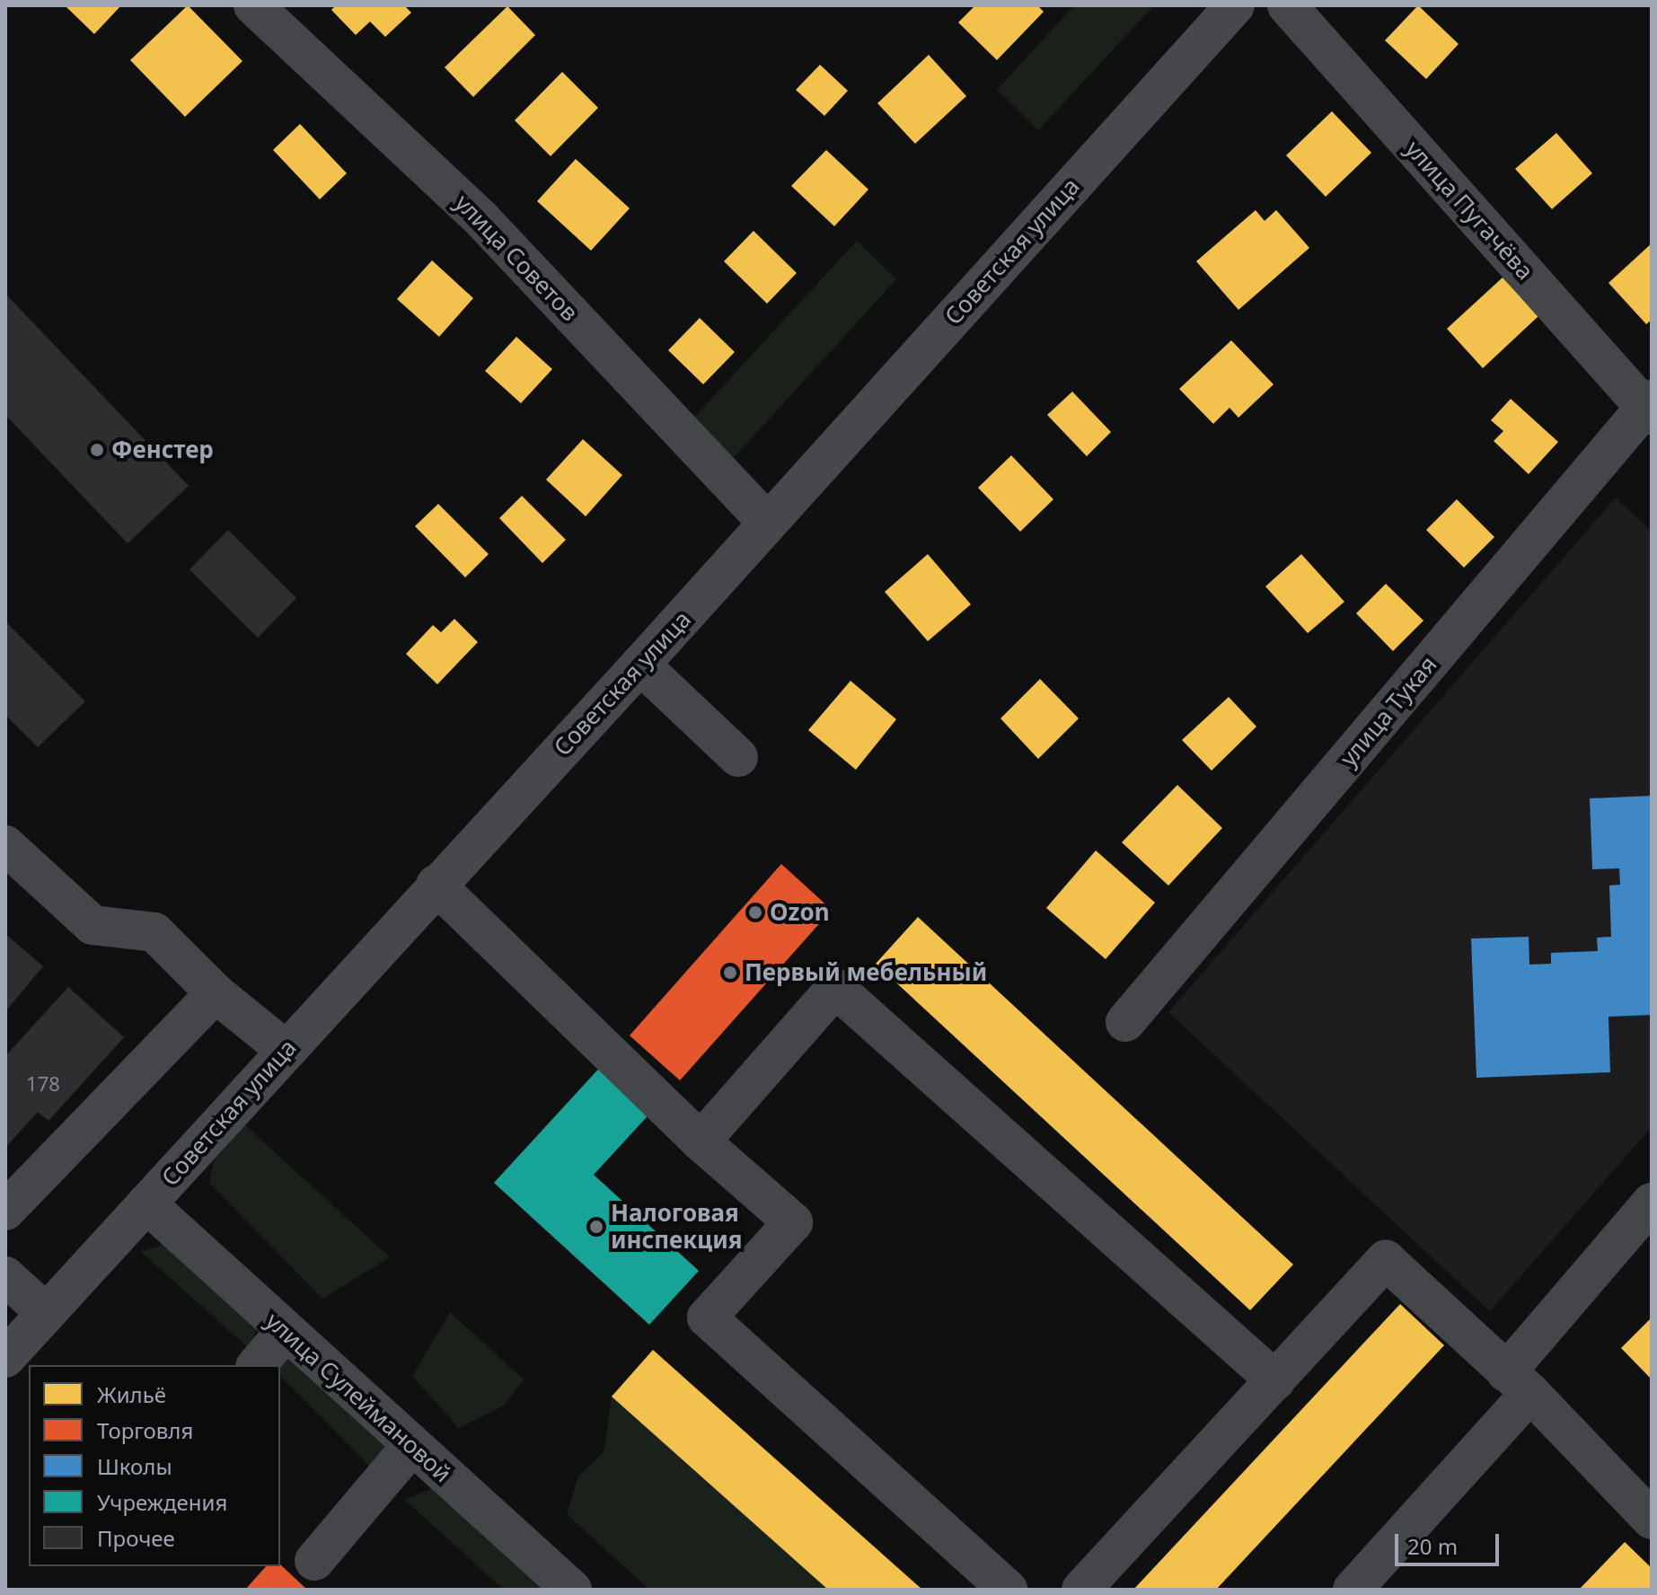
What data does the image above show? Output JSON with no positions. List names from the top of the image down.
{
  "streets": {
    "main road": ["Советская улица"],
    "street": [
      "улица Пугачёва",
      "улица Советов",
      "улица Тукая",
      "улица Сулеймановой"
    ]
  },
  "crossings": [
    ["улица Пугачёва", "улица Тукая"],
    ["Советская улица", "улица Советов"],
    ["Советская улица", "улица Сулеймановой"]
  ],
  "places": [
    "Фенстер",
    "Ozon",
    "Первый мебельный",
    "Налоговая инспекция"
  ],
  "house_numbers": ["178"],
  "legend": [
    "Жильё",
    "Торговля",
    "Школы",
    "Учреждения",
    "Прочее"
  ],
  "scale_bar": "20 m"
}
